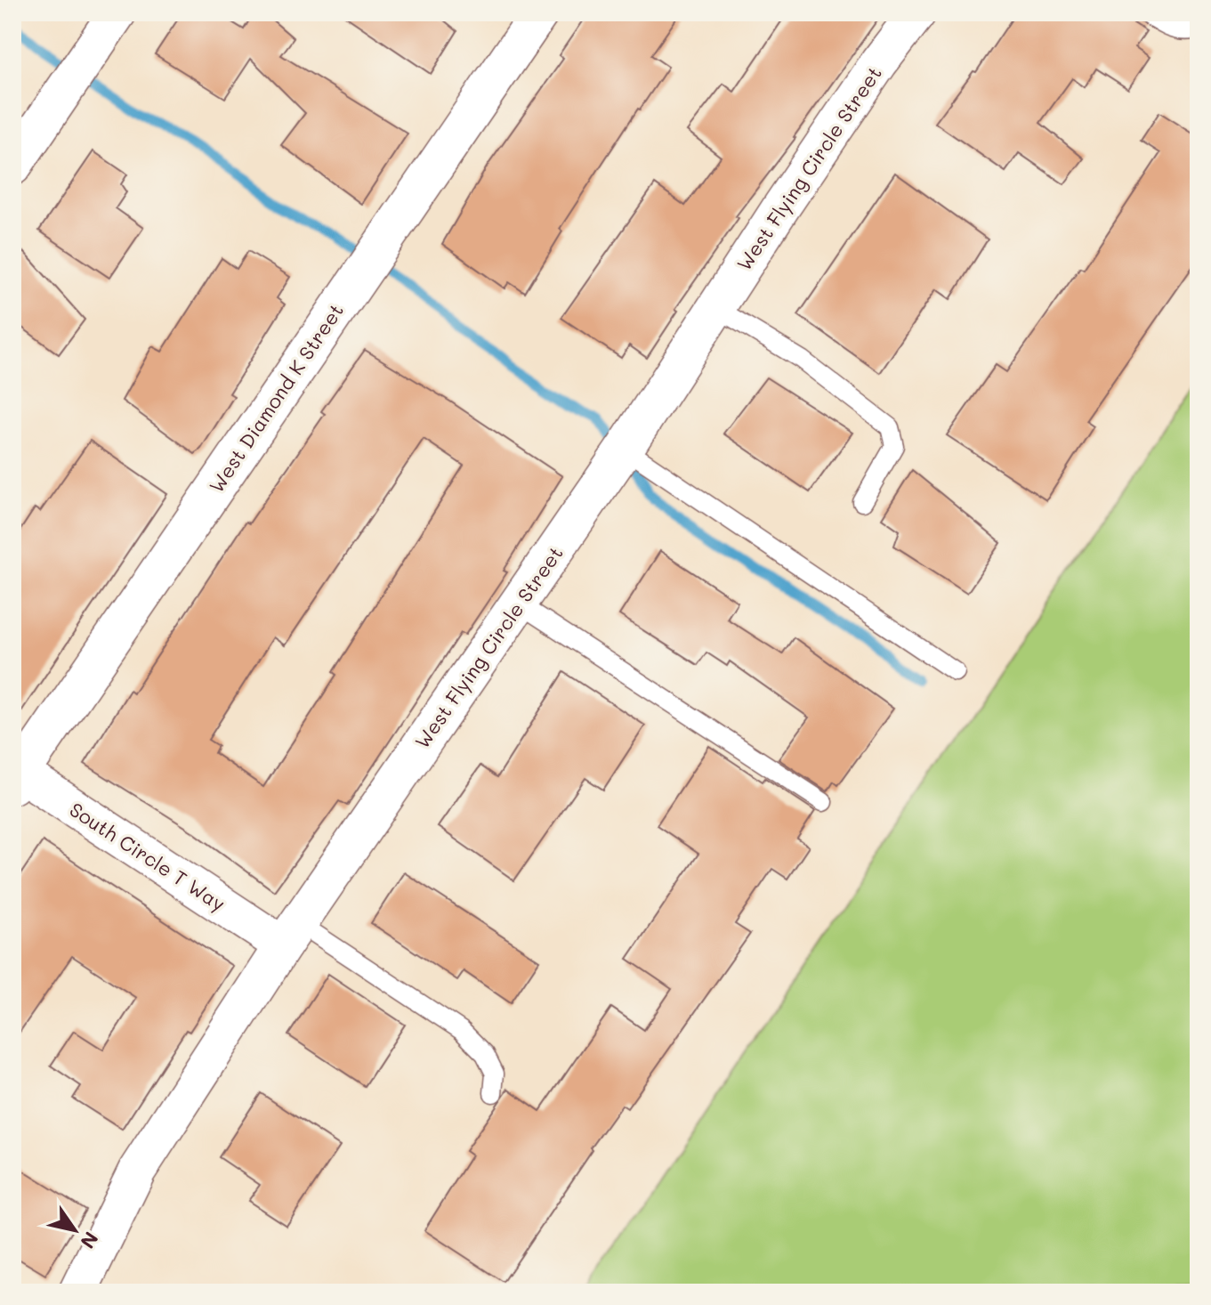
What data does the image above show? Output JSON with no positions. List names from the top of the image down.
{
  "streets": {
    "street": ["West Flying Circle Street", "West Diamond K Street", "South Circle T Way"]
  },
  "crossings": [
    ["West Flying Circle Street", "South Circle T Way"],
    ["West Diamond K Street", "South Circle T Way"]
  ],
  "north": "bottom right"
}
